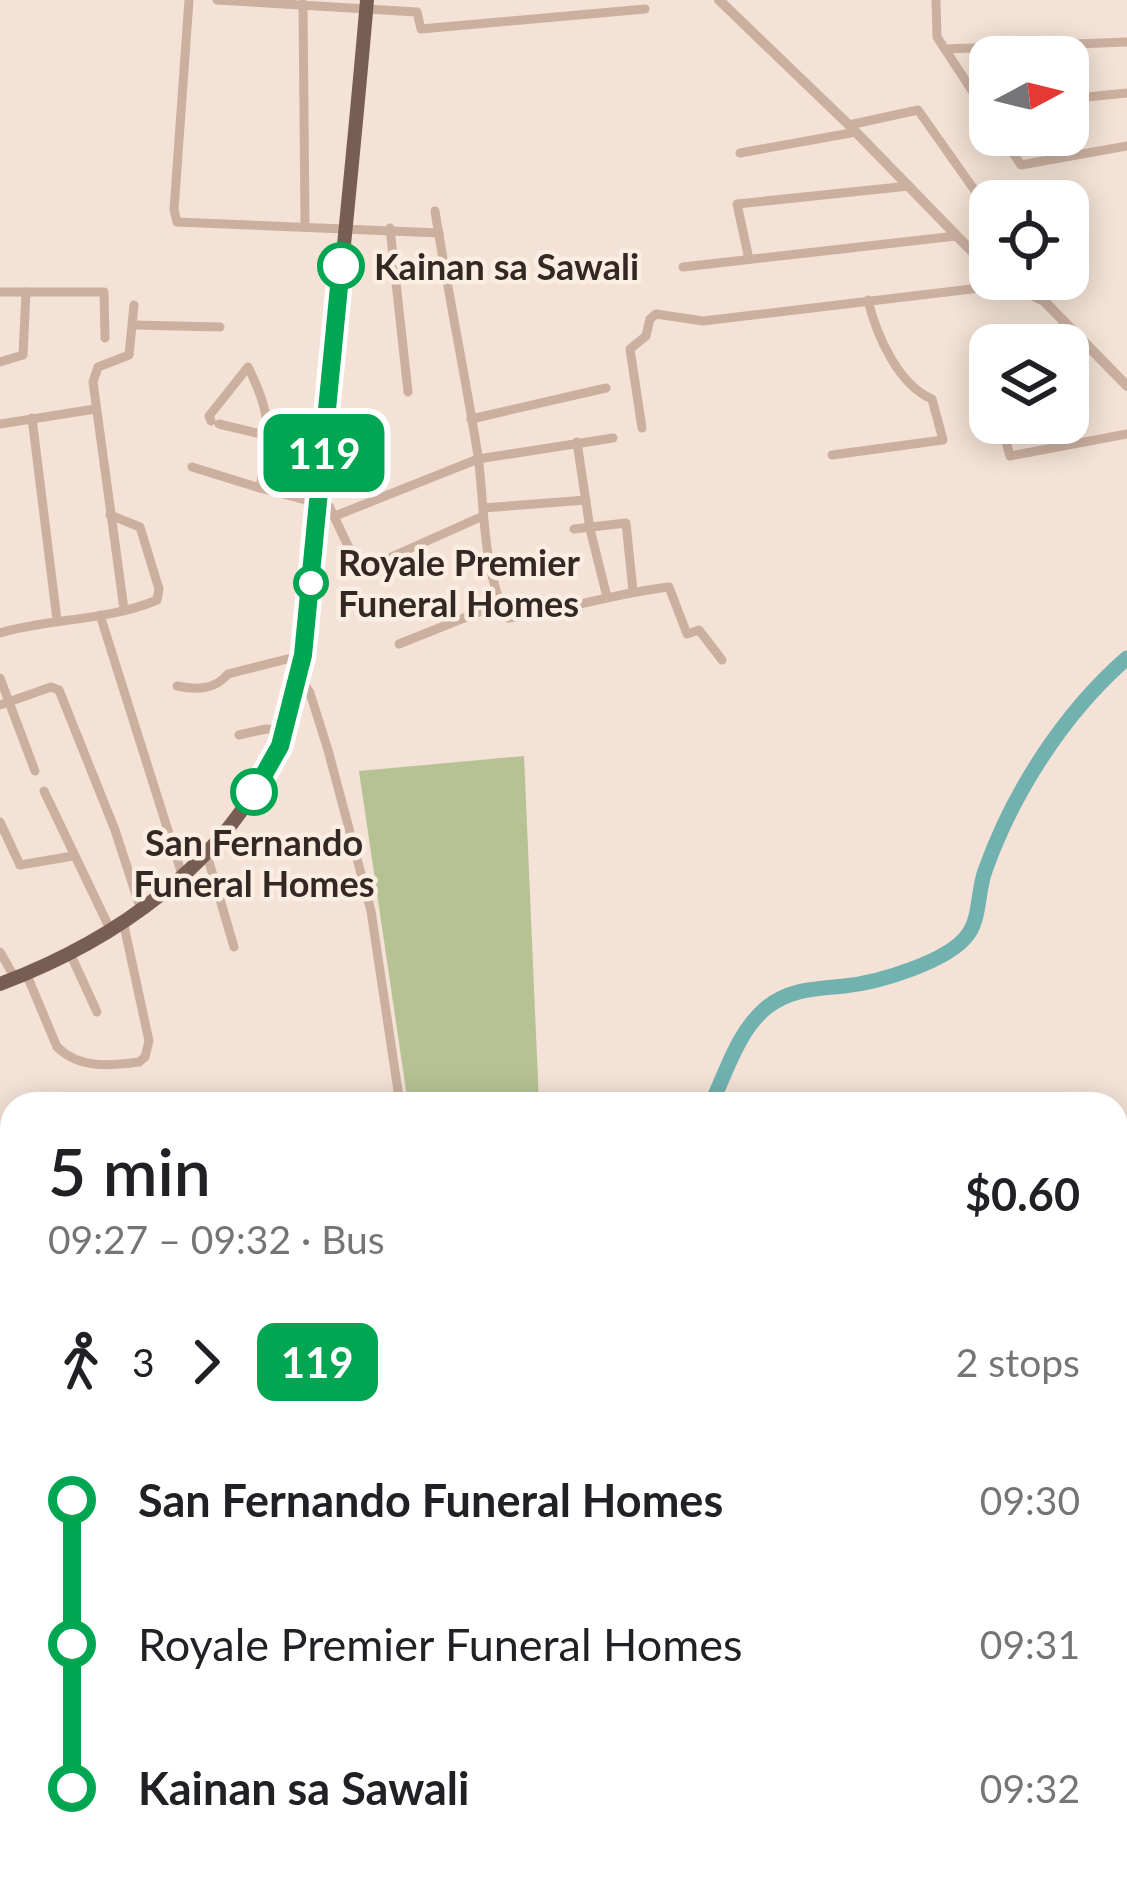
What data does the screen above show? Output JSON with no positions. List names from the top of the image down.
{
  "places": ["Kainan sa Sawali", "Royale Premier Funeral Homes", "San Fernando Funeral Homes"],
  "lines": ["bus line 119"],
  "north": "right",
  "page": {
    "on_map": "119",
    "heading": ["5 min", "09:27 – 09:32 · Bus", "$0.60"],
    "legs": ["3", "119", "2 stops"],
    "list": [
      {
        "name": "San Fernando Funeral Homes",
        "value": "09:30"
      },
      {
        "name": "Royale Premier Funeral Homes",
        "value": "09:31"
      },
      {
        "name": "Kainan sa Sawali",
        "value": "09:32"
      }
    ]
  }
}
